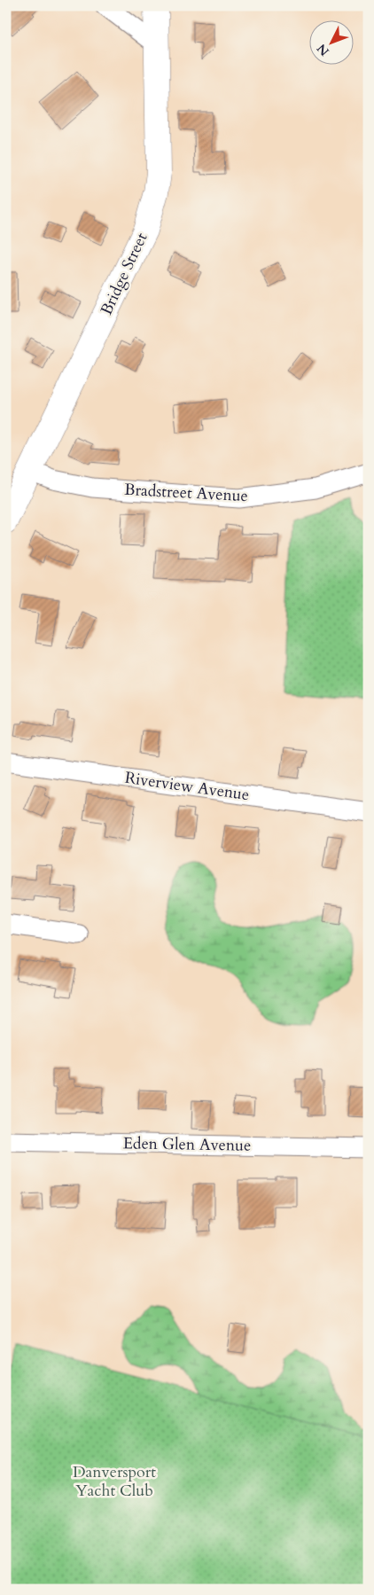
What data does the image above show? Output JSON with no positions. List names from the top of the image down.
{
  "streets": {
    "main road": ["Bridge Street"],
    "street": ["Bradstreet Avenue", "Riverview Avenue", "Eden Glen Avenue"]
  },
  "crossings": [
    ["Bridge Street", "Bradstreet Avenue"]
  ],
  "parks": ["Danversport Yacht Club"],
  "north": "bottom left"
}
